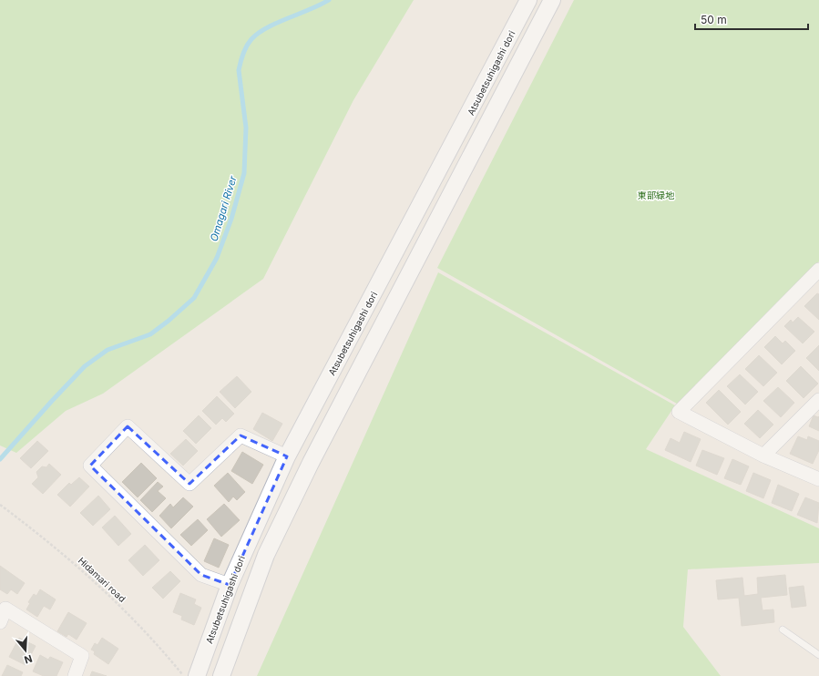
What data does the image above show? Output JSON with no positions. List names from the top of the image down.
{
  "streets": {
    "street": ["Atsubetsuhigashi dori"],
    "path": ["Hidamari road"]
  },
  "water": ["Omagari River"],
  "parks": ["東部緑地"],
  "scale_bar": "50 m",
  "north": "bottom"
}
